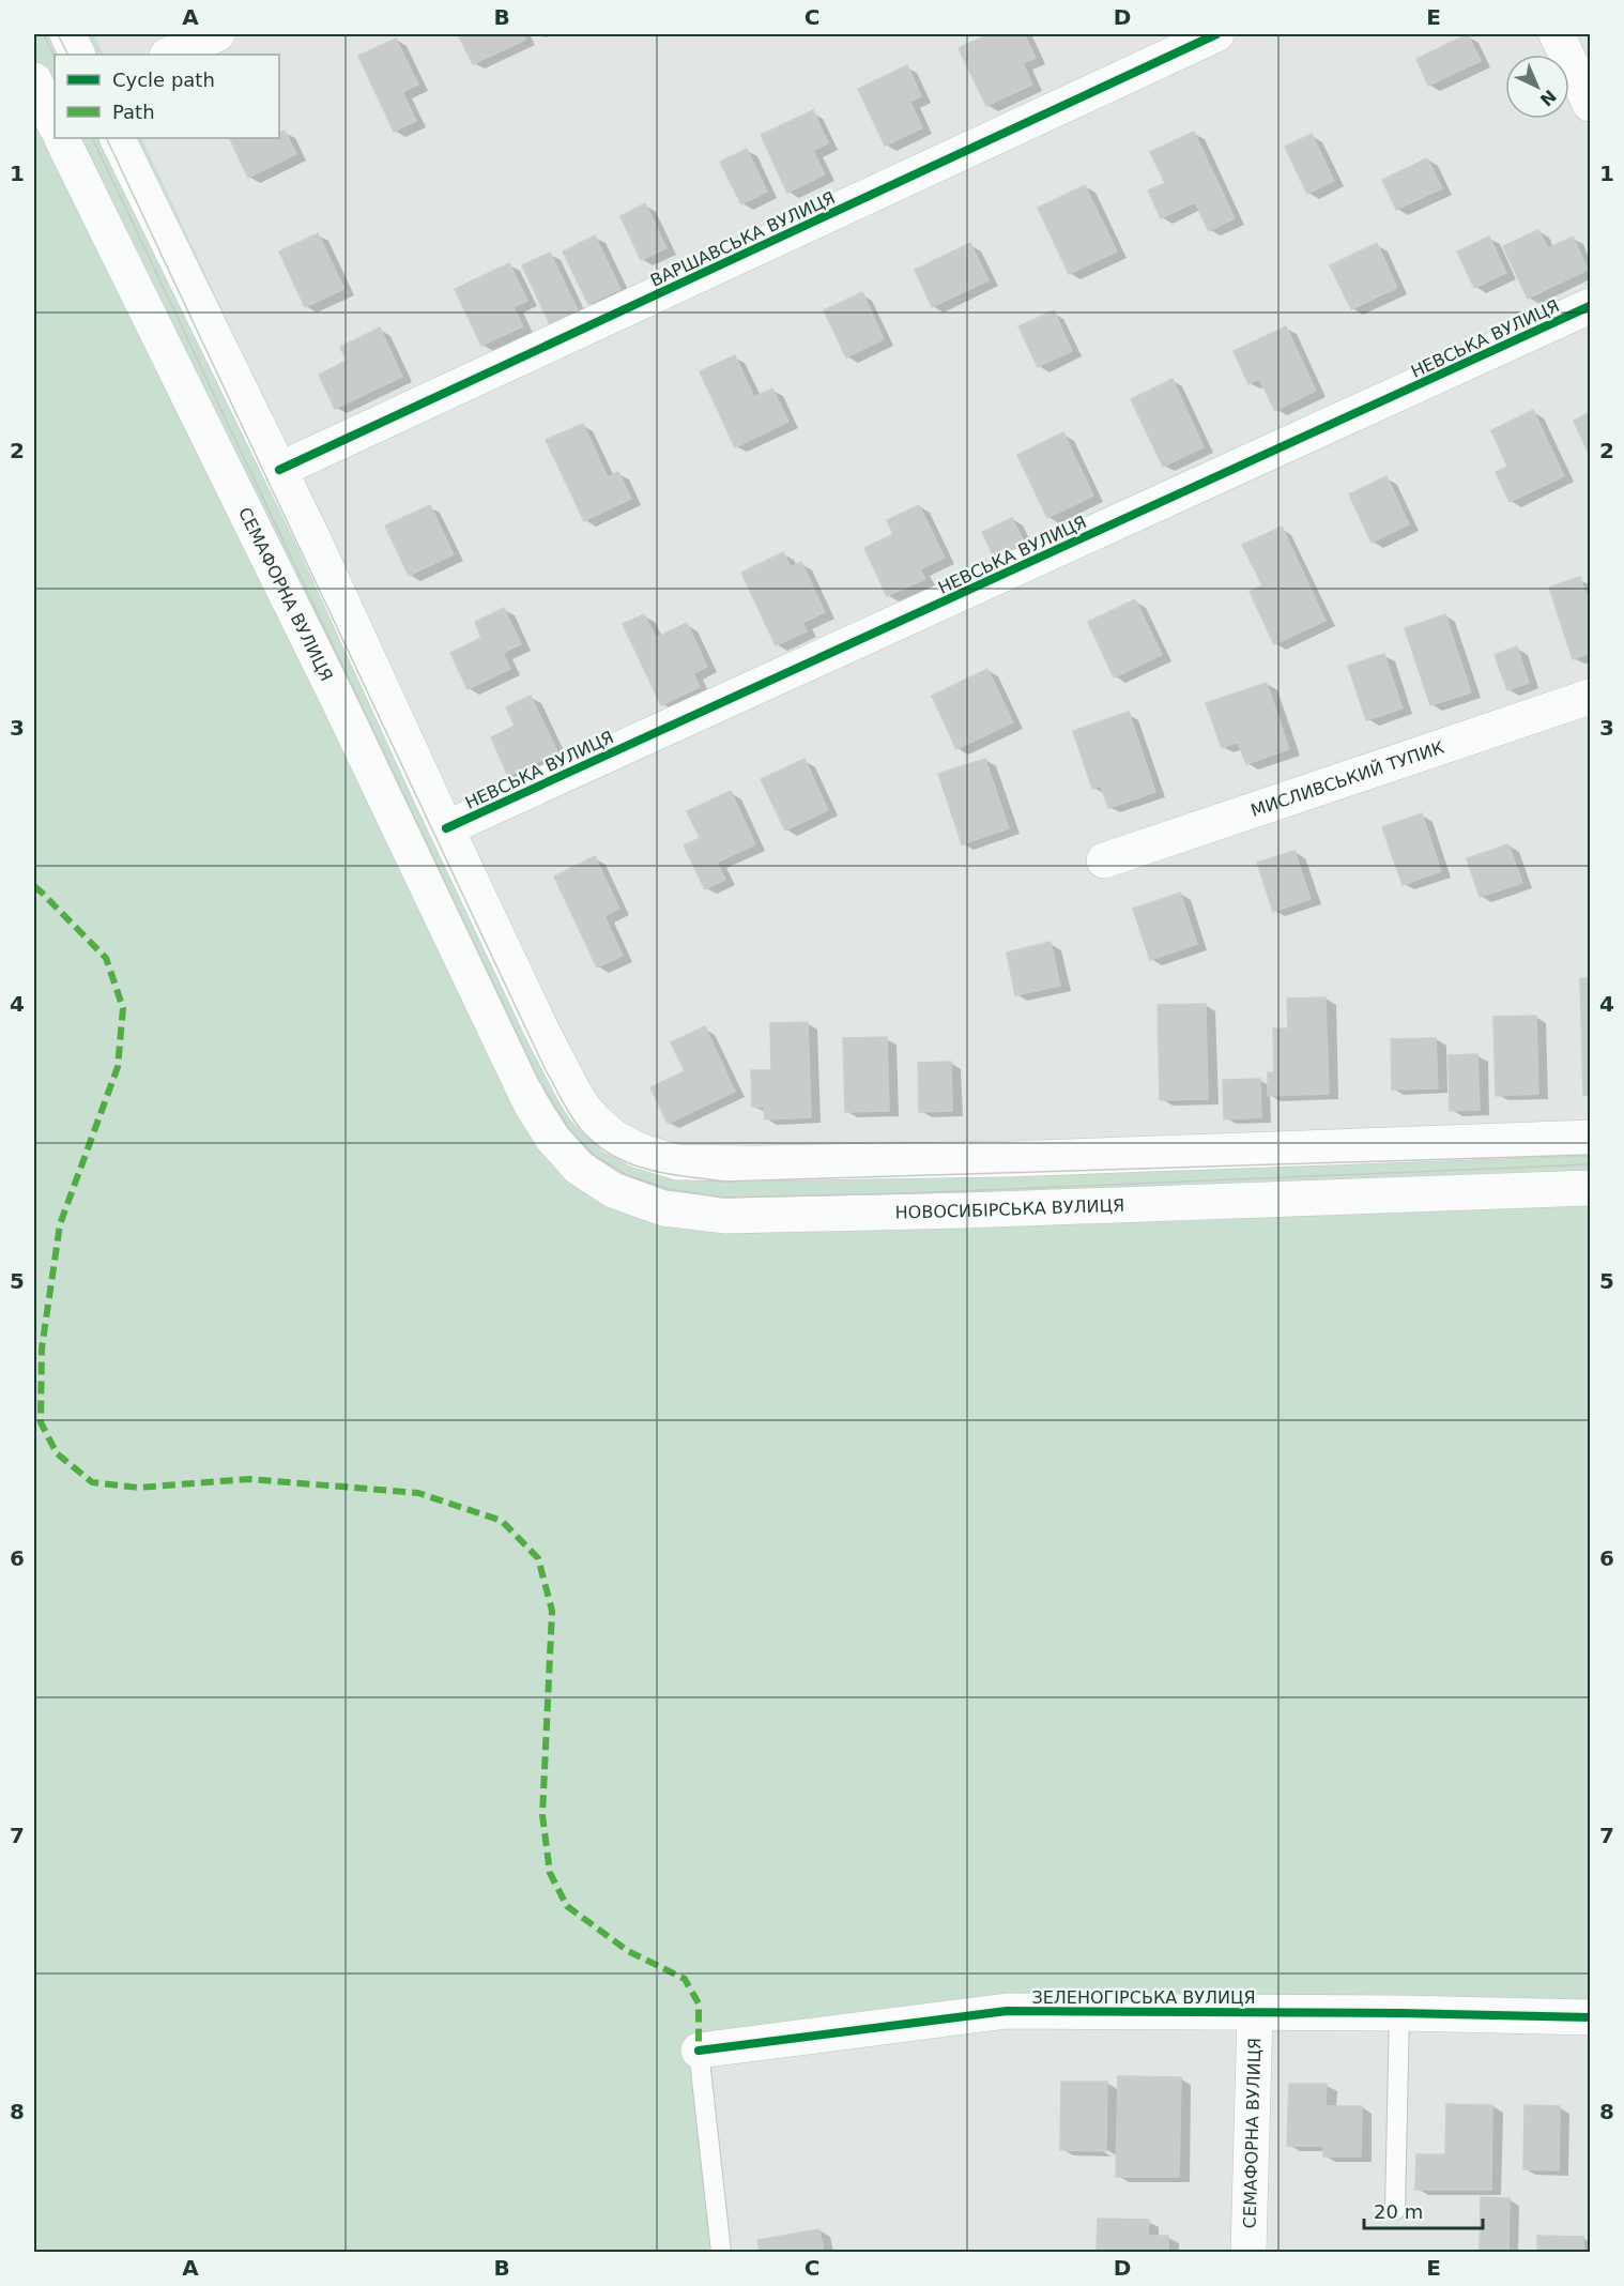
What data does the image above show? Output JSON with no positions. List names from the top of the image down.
{
  "streets": {
    "main road": [
      "ВАРШАВСЬКА ВУЛИЦЯ",
      "НЕВСЬКА ВУЛИЦЯ",
      "СЕМАФОРНА ВУЛИЦЯ",
      "МИСЛИВСЬКИЙ ТУПИК",
      "НОВОСИБІРСЬКА ВУЛИЦЯ",
      "ЗЕЛЕНОГІРСЬКА ВУЛИЦЯ"
    ]
  },
  "crossings": [
    ["СЕМАФОРНА ВУЛИЦЯ", "НОВОСИБІРСЬКА ВУЛИЦЯ"],
    ["СЕМАФОРНА ВУЛИЦЯ", "ЗЕЛЕНОГІРСЬКА ВУЛИЦЯ"]
  ],
  "legend": ["Cycle path", "Path"],
  "scale_bar": "20 m",
  "north": "bottom right",
  "grid": {
    "columns": [
      "A",
      "B",
      "C",
      "D",
      "E"
    ],
    "rows": [
      "1",
      "2",
      "3",
      "4",
      "5",
      "6",
      "7",
      "8"
    ]
  }
}
